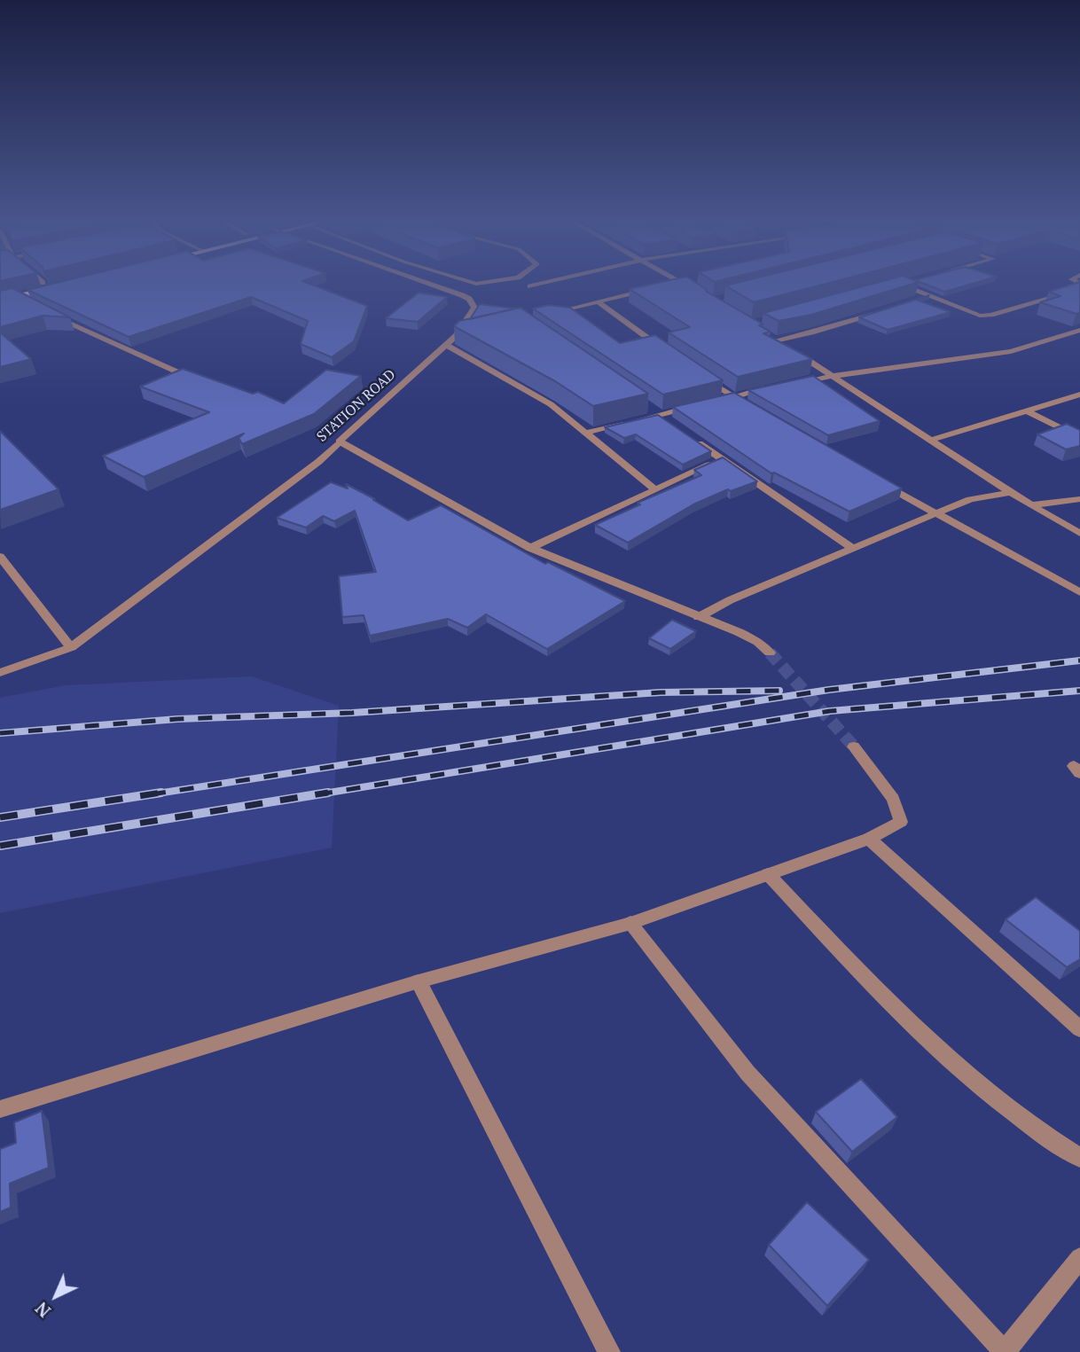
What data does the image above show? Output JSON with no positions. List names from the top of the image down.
{
  "streets": {
    "street": ["STATION ROAD"]
  },
  "north": "bottom left"
}
